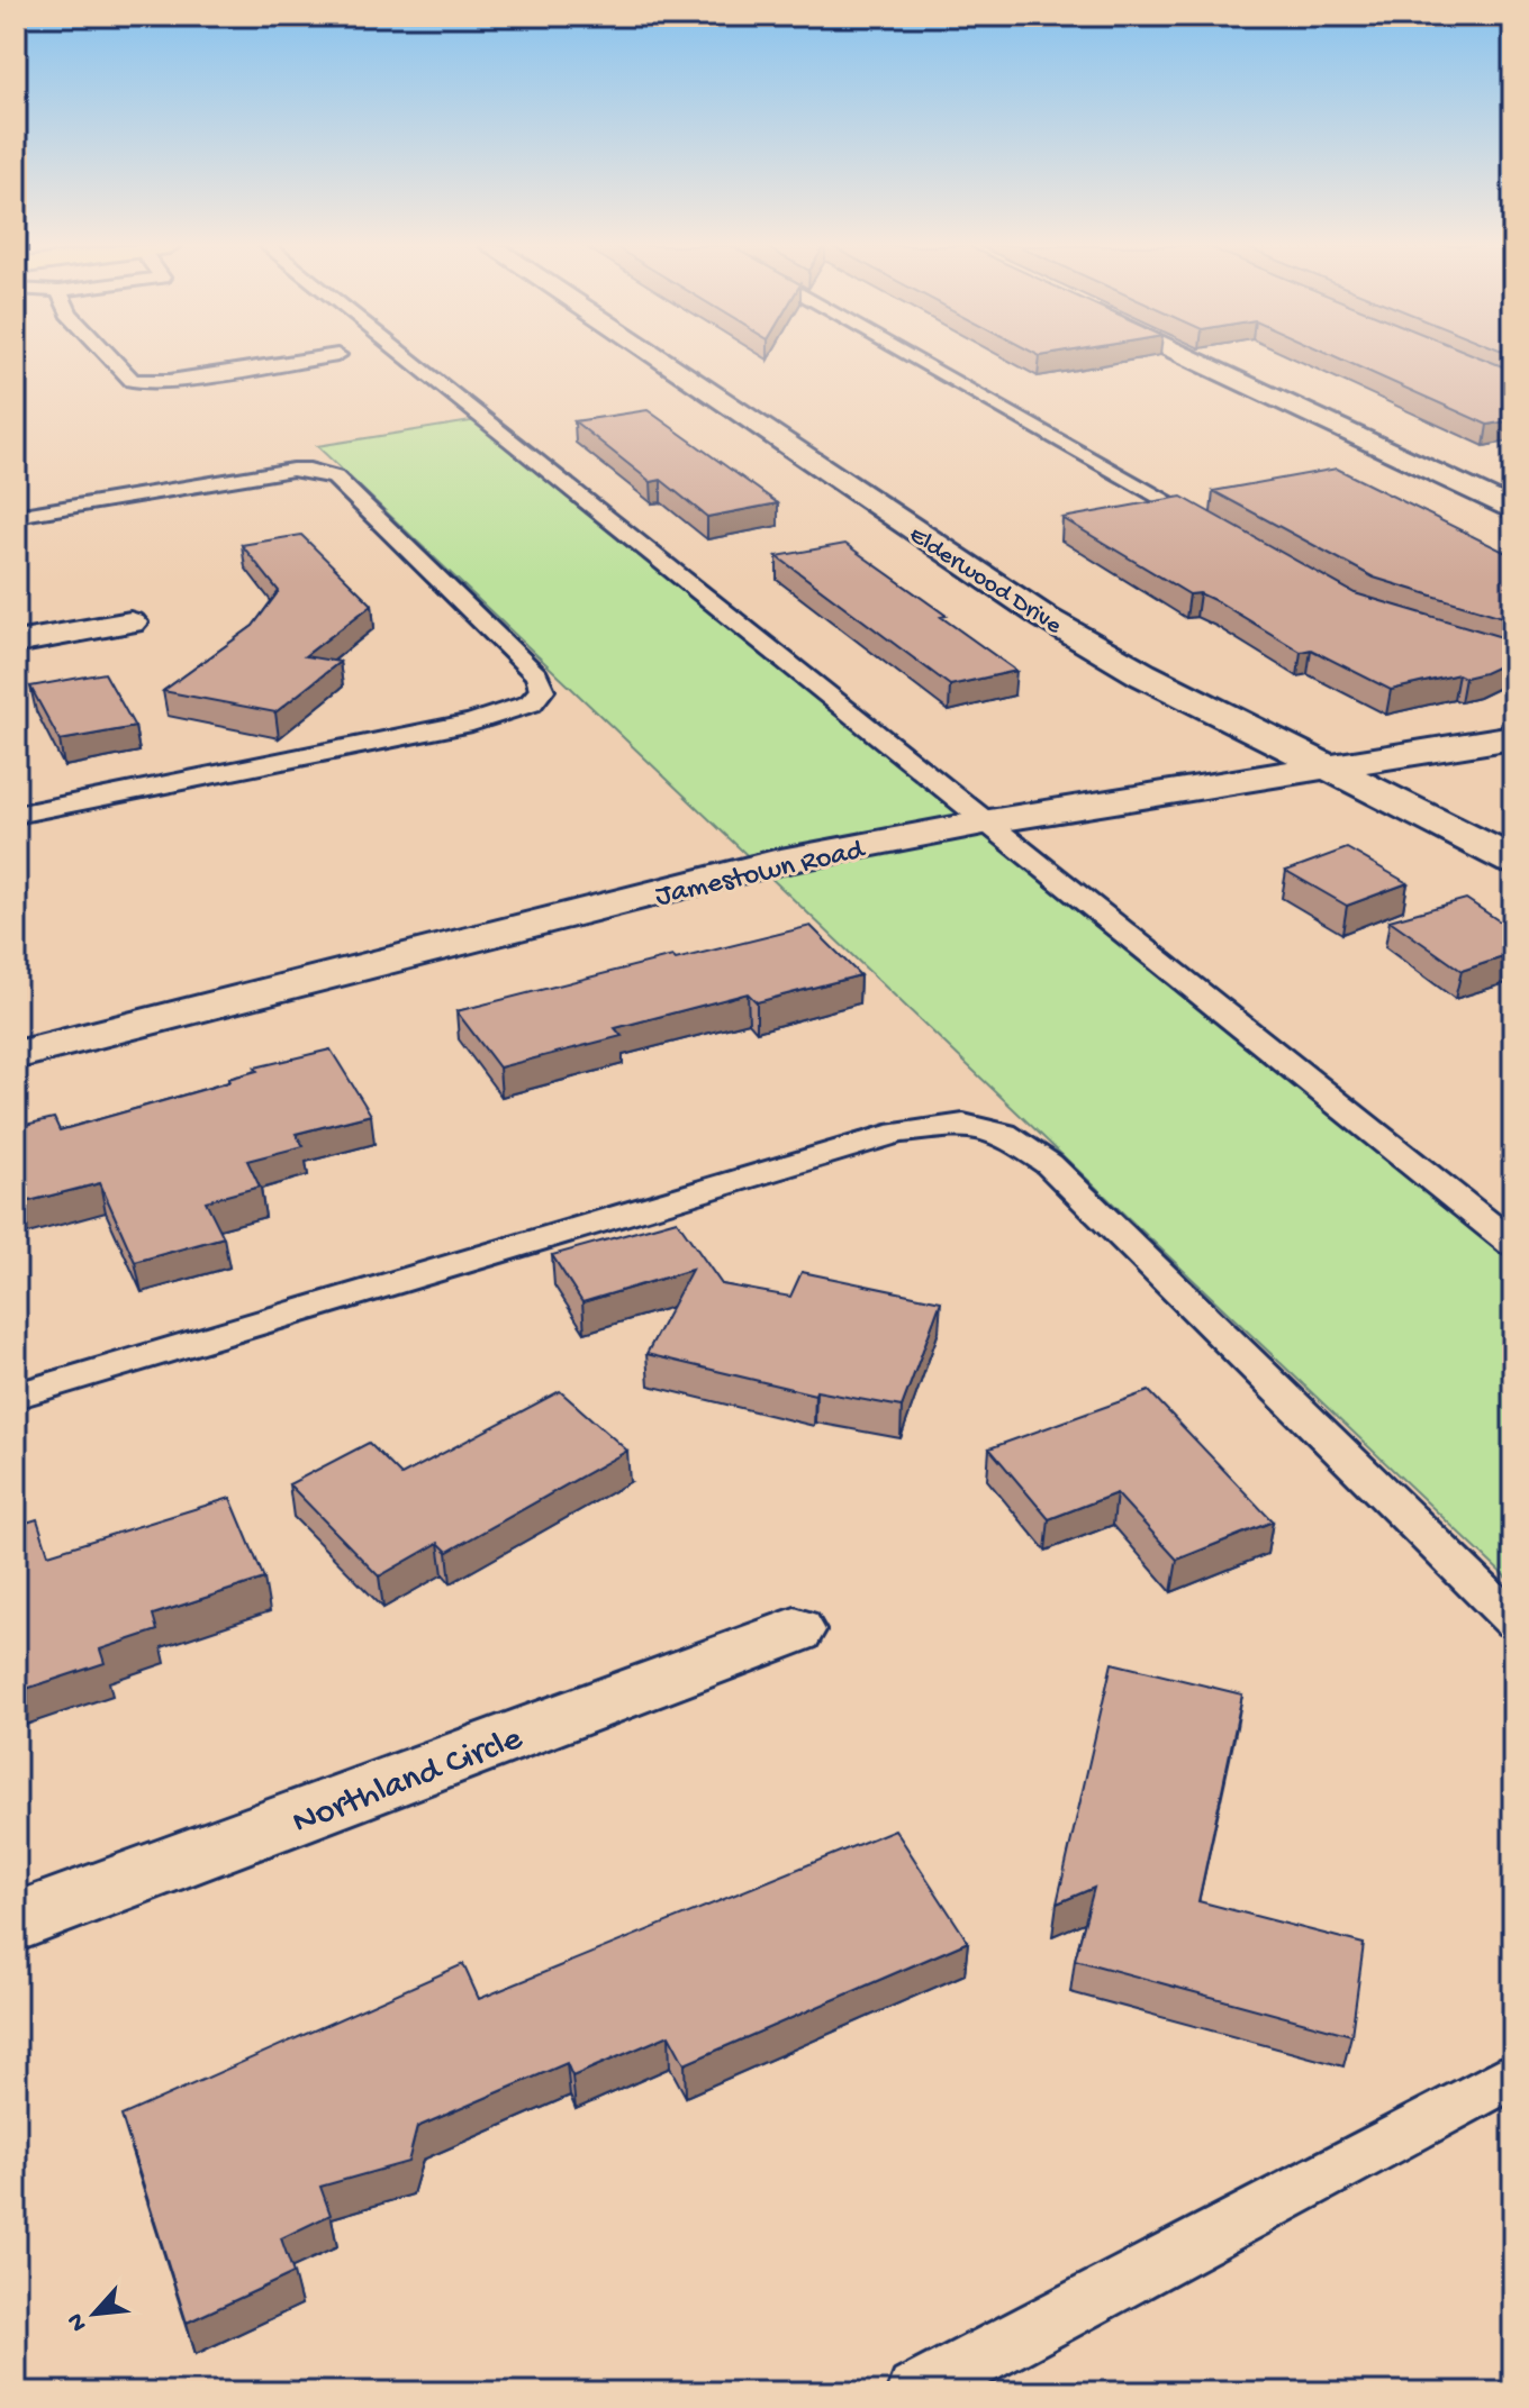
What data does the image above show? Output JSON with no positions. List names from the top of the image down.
{
  "streets": {
    "street": ["Elderwood Drive", "Jamestown Road", "Northland Circle"]
  },
  "crossings": [
    ["Elderwood Drive", "Jamestown Road"]
  ],
  "north": "bottom left"
}
